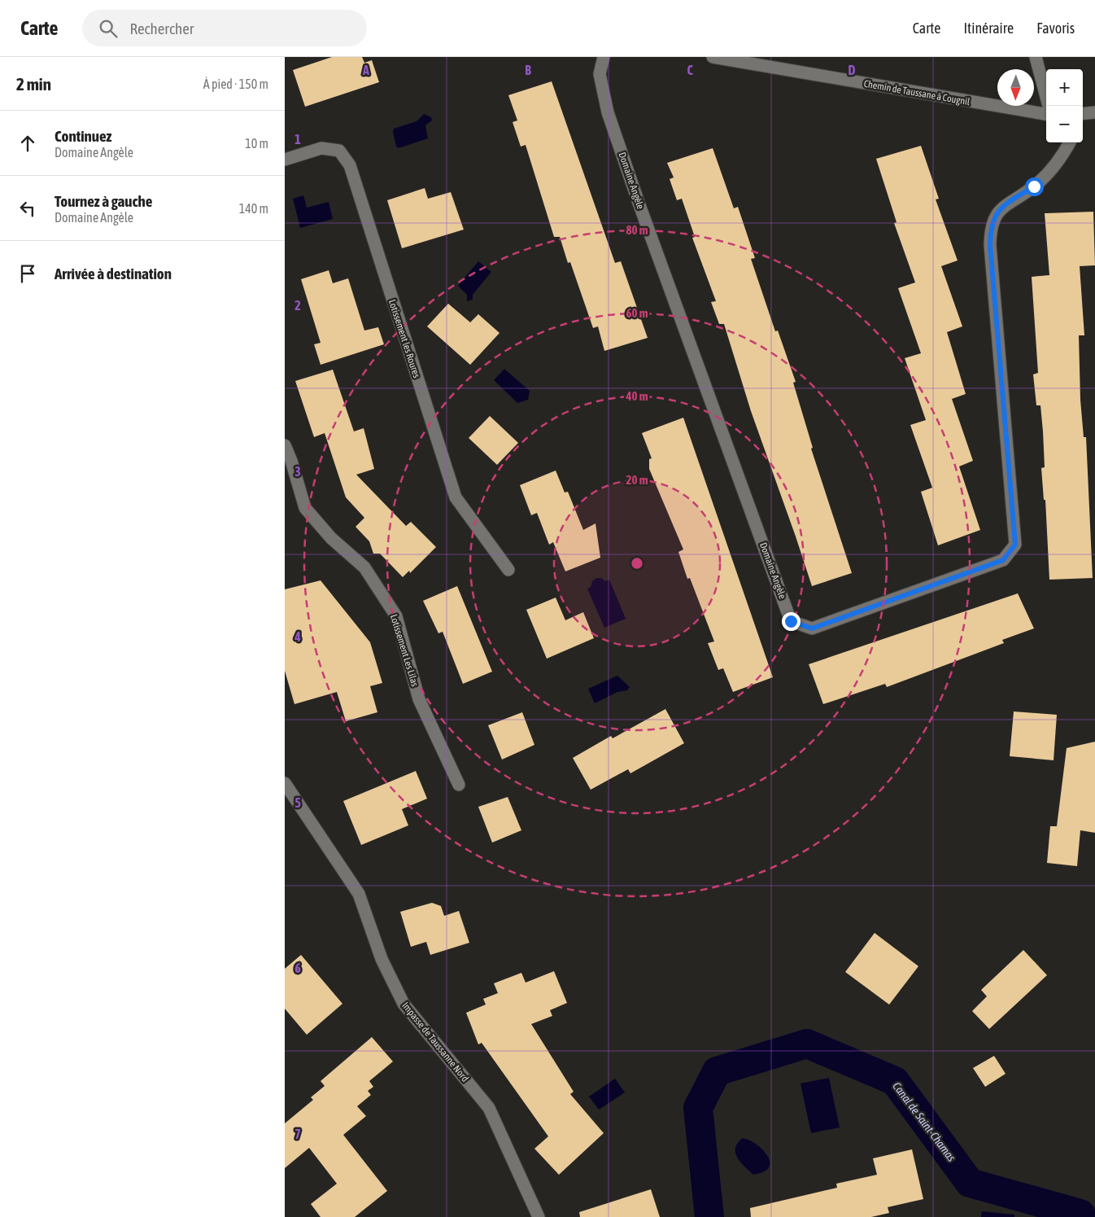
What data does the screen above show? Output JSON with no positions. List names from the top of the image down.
{
  "streets": {
    "street": [
      "Chemin de Taussane à Cougnil",
      "Domaine Angèle",
      "Lotissement les Roures",
      "Lotissement Les Lilas",
      "Impasse de Taussanne Nord"
    ]
  },
  "water": ["Canal de Saint-Chamas"],
  "north": "bottom",
  "page": {
    "header": "Carte",
    "search": "Rechercher",
    "nav": ["Carte", "Itinéraire", "Favoris"],
    "heading": ["2 min", "À pied · 150 m"],
    "map_buttons": ["+", "−"],
    "list": [
      ["Continuez", "Domaine Angèle", "10 m"],
      ["Tournez à gauche", "Domaine Angèle", "140 m"],
      "Arrivée à destination"
    ]
  },
  "grid": {
    "columns": [
      "A",
      "B",
      "C",
      "D"
    ],
    "rows": [
      "1",
      "2",
      "3",
      "4",
      "5",
      "6",
      "7"
    ]
  },
  "rings": [
    "80 m",
    "60 m",
    "40 m",
    "20 m"
  ]
}
